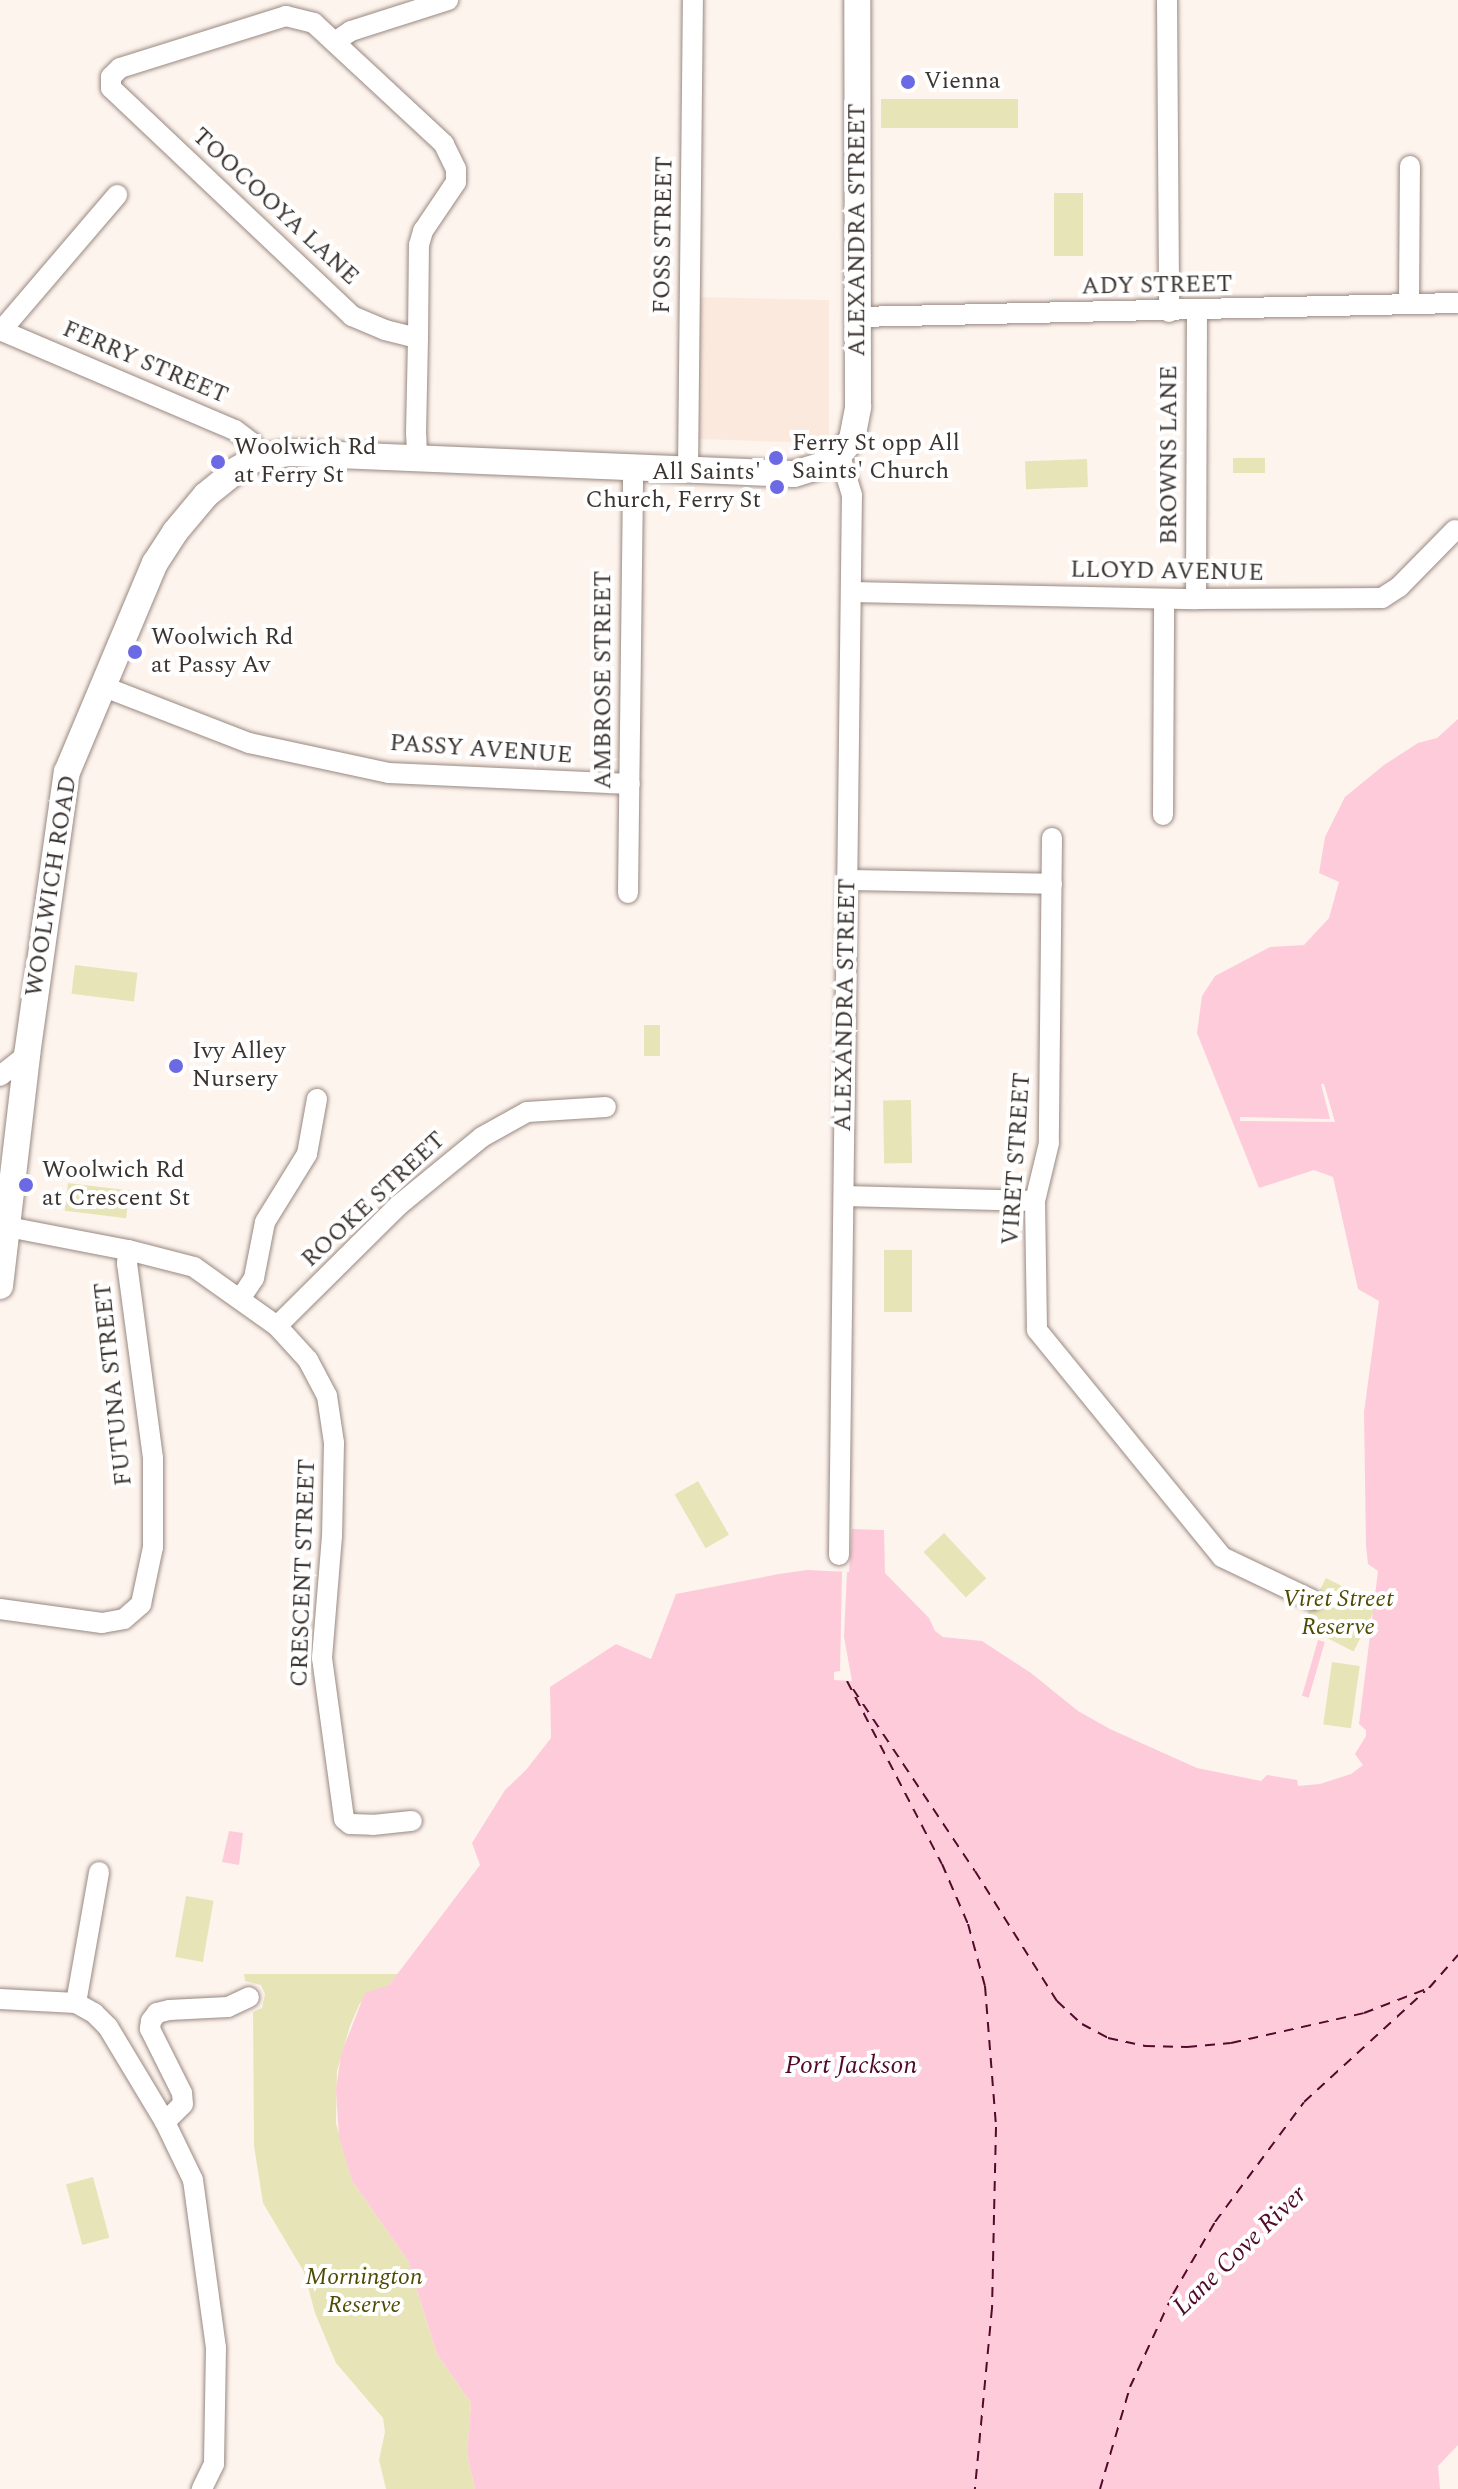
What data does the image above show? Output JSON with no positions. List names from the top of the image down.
{
  "streets": {
    "street": [
      "TOOCOOYA LANE",
      "ALEXANDRA STREET",
      "FOSS STREET",
      "ADY STREET",
      "FERRY STREET",
      "BROWNS LANE",
      "LLOYD AVENUE",
      "AMBROSE STREET",
      "PASSY AVENUE",
      "WOOLWICH ROAD",
      "VIRET STREET",
      "ROOKE STREET",
      "FUTUNA STREET",
      "CRESCENT STREET"
    ]
  },
  "crossings": [
    ["ALEXANDRA STREET", "ADY STREET"],
    ["ALEXANDRA STREET", "LLOYD AVENUE"],
    ["ALEXANDRA STREET", "WOOLWICH ROAD"],
    ["FOSS STREET", "WOOLWICH ROAD"],
    ["ADY STREET", "BROWNS LANE"],
    ["FERRY STREET", "WOOLWICH ROAD"],
    ["BROWNS LANE", "LLOYD AVENUE"],
    ["AMBROSE STREET", "PASSY AVENUE"],
    ["AMBROSE STREET", "WOOLWICH ROAD"],
    ["PASSY AVENUE", "WOOLWICH ROAD"],
    ["WOOLWICH ROAD", "CRESCENT STREET"],
    ["ROOKE STREET", "CRESCENT STREET"],
    ["FUTUNA STREET", "CRESCENT STREET"]
  ],
  "water": ["Port Jackson", "Lane Cove River"],
  "parks": ["Viret Street Reserve", "Mornington Reserve"],
  "places": [
    "Vienna",
    "Ferry St opp All Saints' Church",
    "Woolwich Rd at Ferry St",
    "All Saints' Church, Ferry St",
    "Woolwich Rd at Passy Av",
    "Ivy Alley Nursery",
    "Woolwich Rd at Crescent St"
  ]
}
